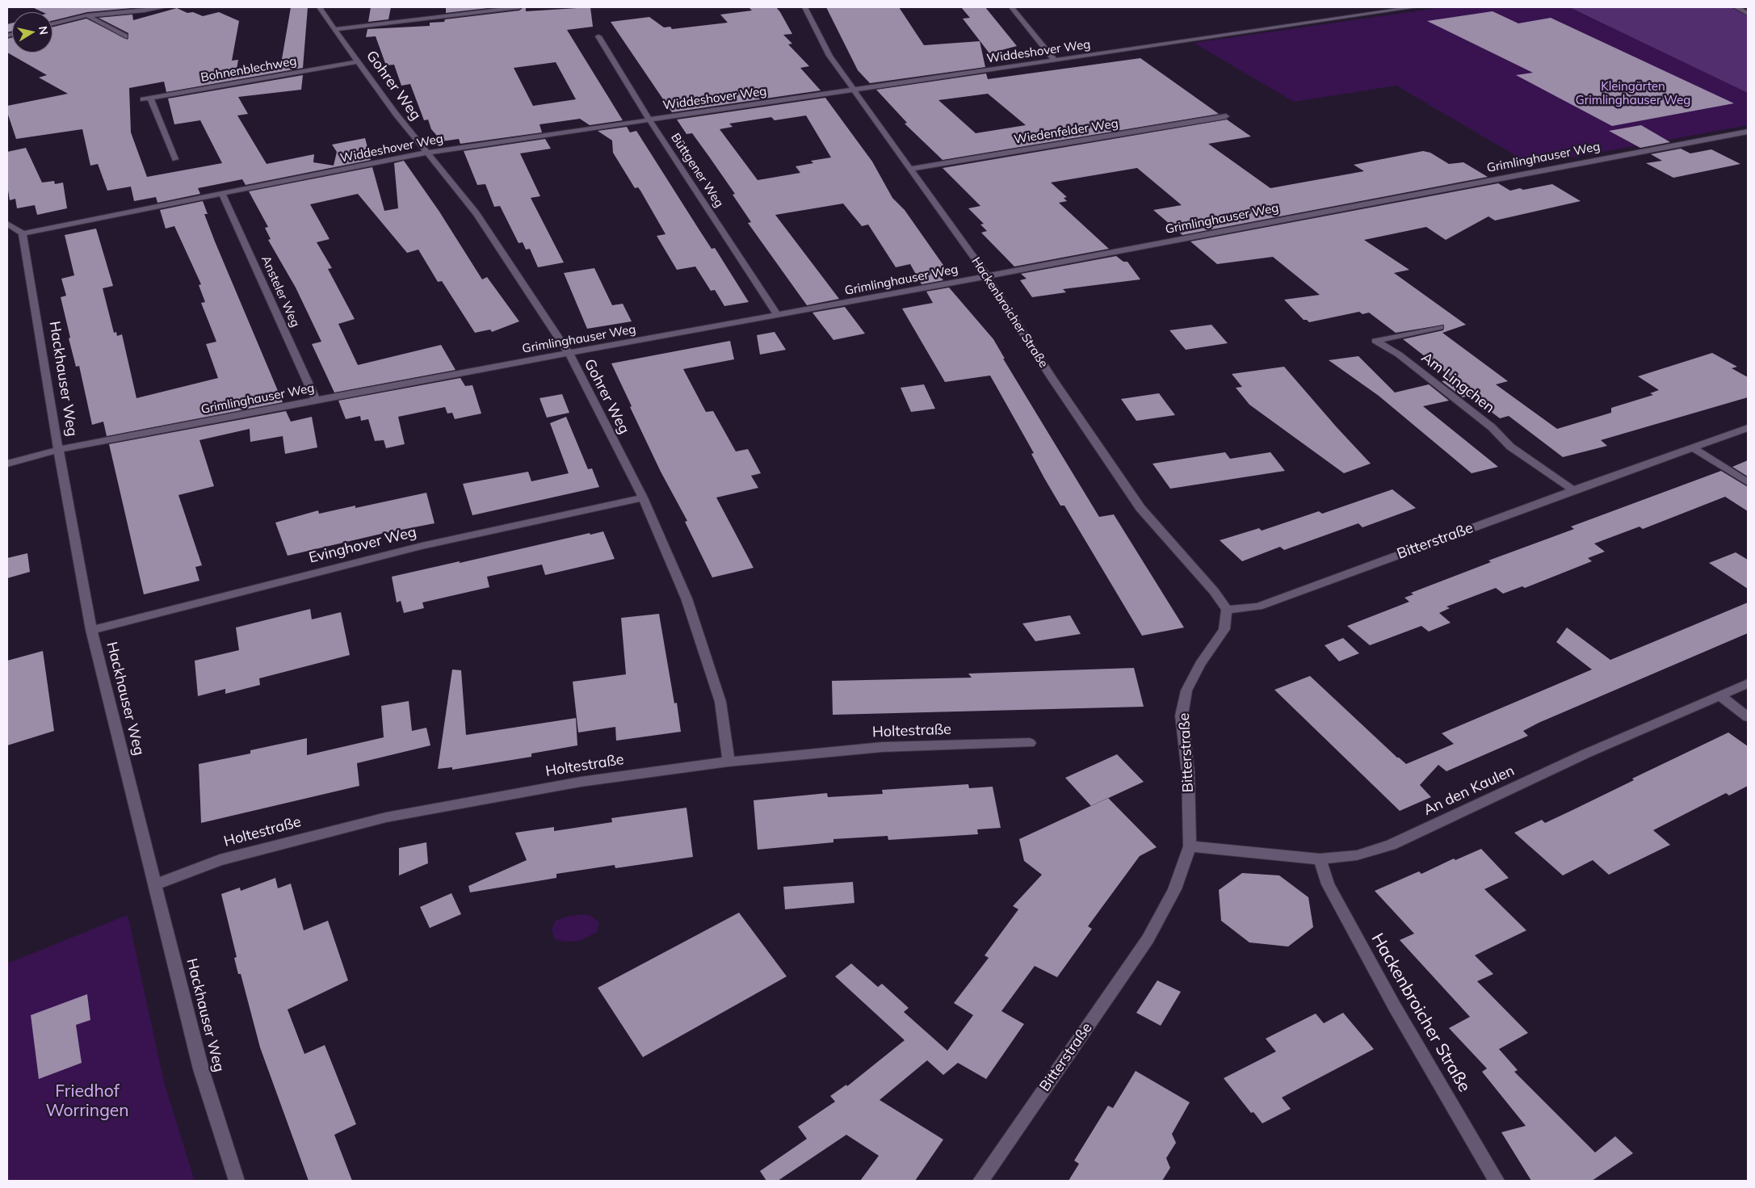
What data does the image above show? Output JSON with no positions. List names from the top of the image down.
{
  "streets": {
    "street": [
      "Widdeshover Weg",
      "Bohnenblechweg",
      "Gohrer Weg",
      "Wiedenfelder Weg",
      "Grimlinghauser Weg",
      "Büttgener Weg",
      "Ansteler Weg",
      "Hackenbroicher Straße",
      "Hackhauser Weg",
      "Am Lingchen",
      "Bitterstraße",
      "Evinghover Weg",
      "Holtestraße",
      "An den Kaulen"
    ]
  },
  "crossings": [
    ["Widdeshover Weg", "Gohrer Weg"],
    ["Widdeshover Weg", "Büttgener Weg"],
    ["Widdeshover Weg", "Ansteler Weg"],
    ["Widdeshover Weg", "Hackenbroicher Straße"],
    ["Widdeshover Weg", "Hackhauser Weg"],
    ["Bohnenblechweg", "Gohrer Weg"],
    ["Gohrer Weg", "Grimlinghauser Weg"],
    ["Gohrer Weg", "Evinghover Weg"],
    ["Gohrer Weg", "Holtestraße"],
    ["Wiedenfelder Weg", "Hackenbroicher Straße"],
    ["Grimlinghauser Weg", "Büttgener Weg"],
    ["Grimlinghauser Weg", "Ansteler Weg"],
    ["Grimlinghauser Weg", "Hackenbroicher Straße"],
    ["Grimlinghauser Weg", "Hackhauser Weg"],
    ["Hackenbroicher Straße", "Bitterstraße"],
    ["Hackenbroicher Straße", "An den Kaulen"],
    ["Hackhauser Weg", "Evinghover Weg"],
    ["Hackhauser Weg", "Holtestraße"],
    ["Am Lingchen", "Bitterstraße"],
    ["Bitterstraße", "An den Kaulen"]
  ],
  "parks": ["Kleingärten Grimlinghauser Weg", "Friedhof Worringen"],
  "north": "right"
}
